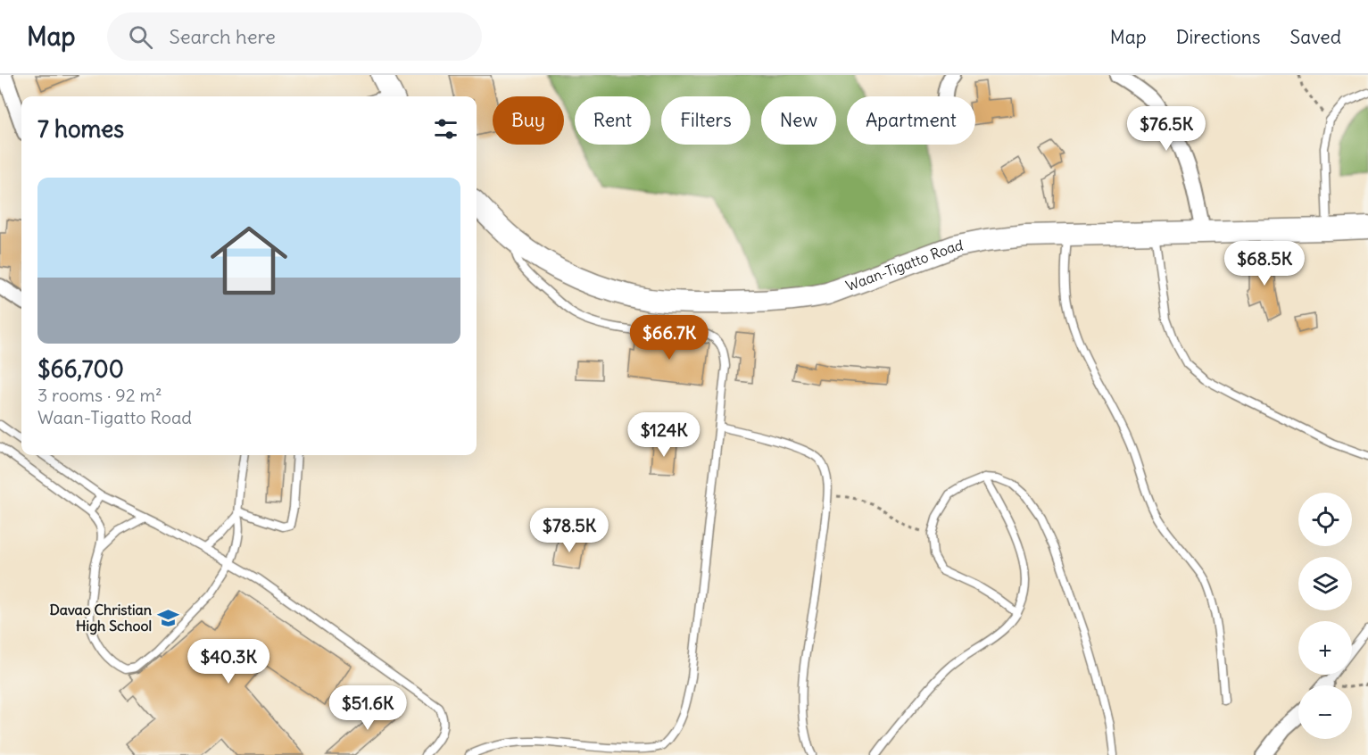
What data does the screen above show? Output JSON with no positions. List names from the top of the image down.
{
  "streets": {
    "street": ["Waan-Tigatto Road"]
  },
  "places": {
    "school or university": ["Davao Christian High School"]
  },
  "page": {
    "header": "Map",
    "search": "Search here",
    "nav": ["Map", "Directions", "Saved"],
    "chip": [
      "Buy",
      "Rent",
      "Filters",
      "New",
      "Apartment"
    ],
    "heading": "7 homes",
    "price": [
      "$76.5K",
      "$68.5K",
      "$66.7K",
      "$124K",
      "$78.5K",
      "$40.3K",
      "$51.6K"
    ],
    "list": [
      {
        "name": "$66,700",
        "note": "3 rooms · 92 m² · Waan-Tigatto Road"
      }
    ],
    "map_buttons": ["+", "−"]
  }
}
